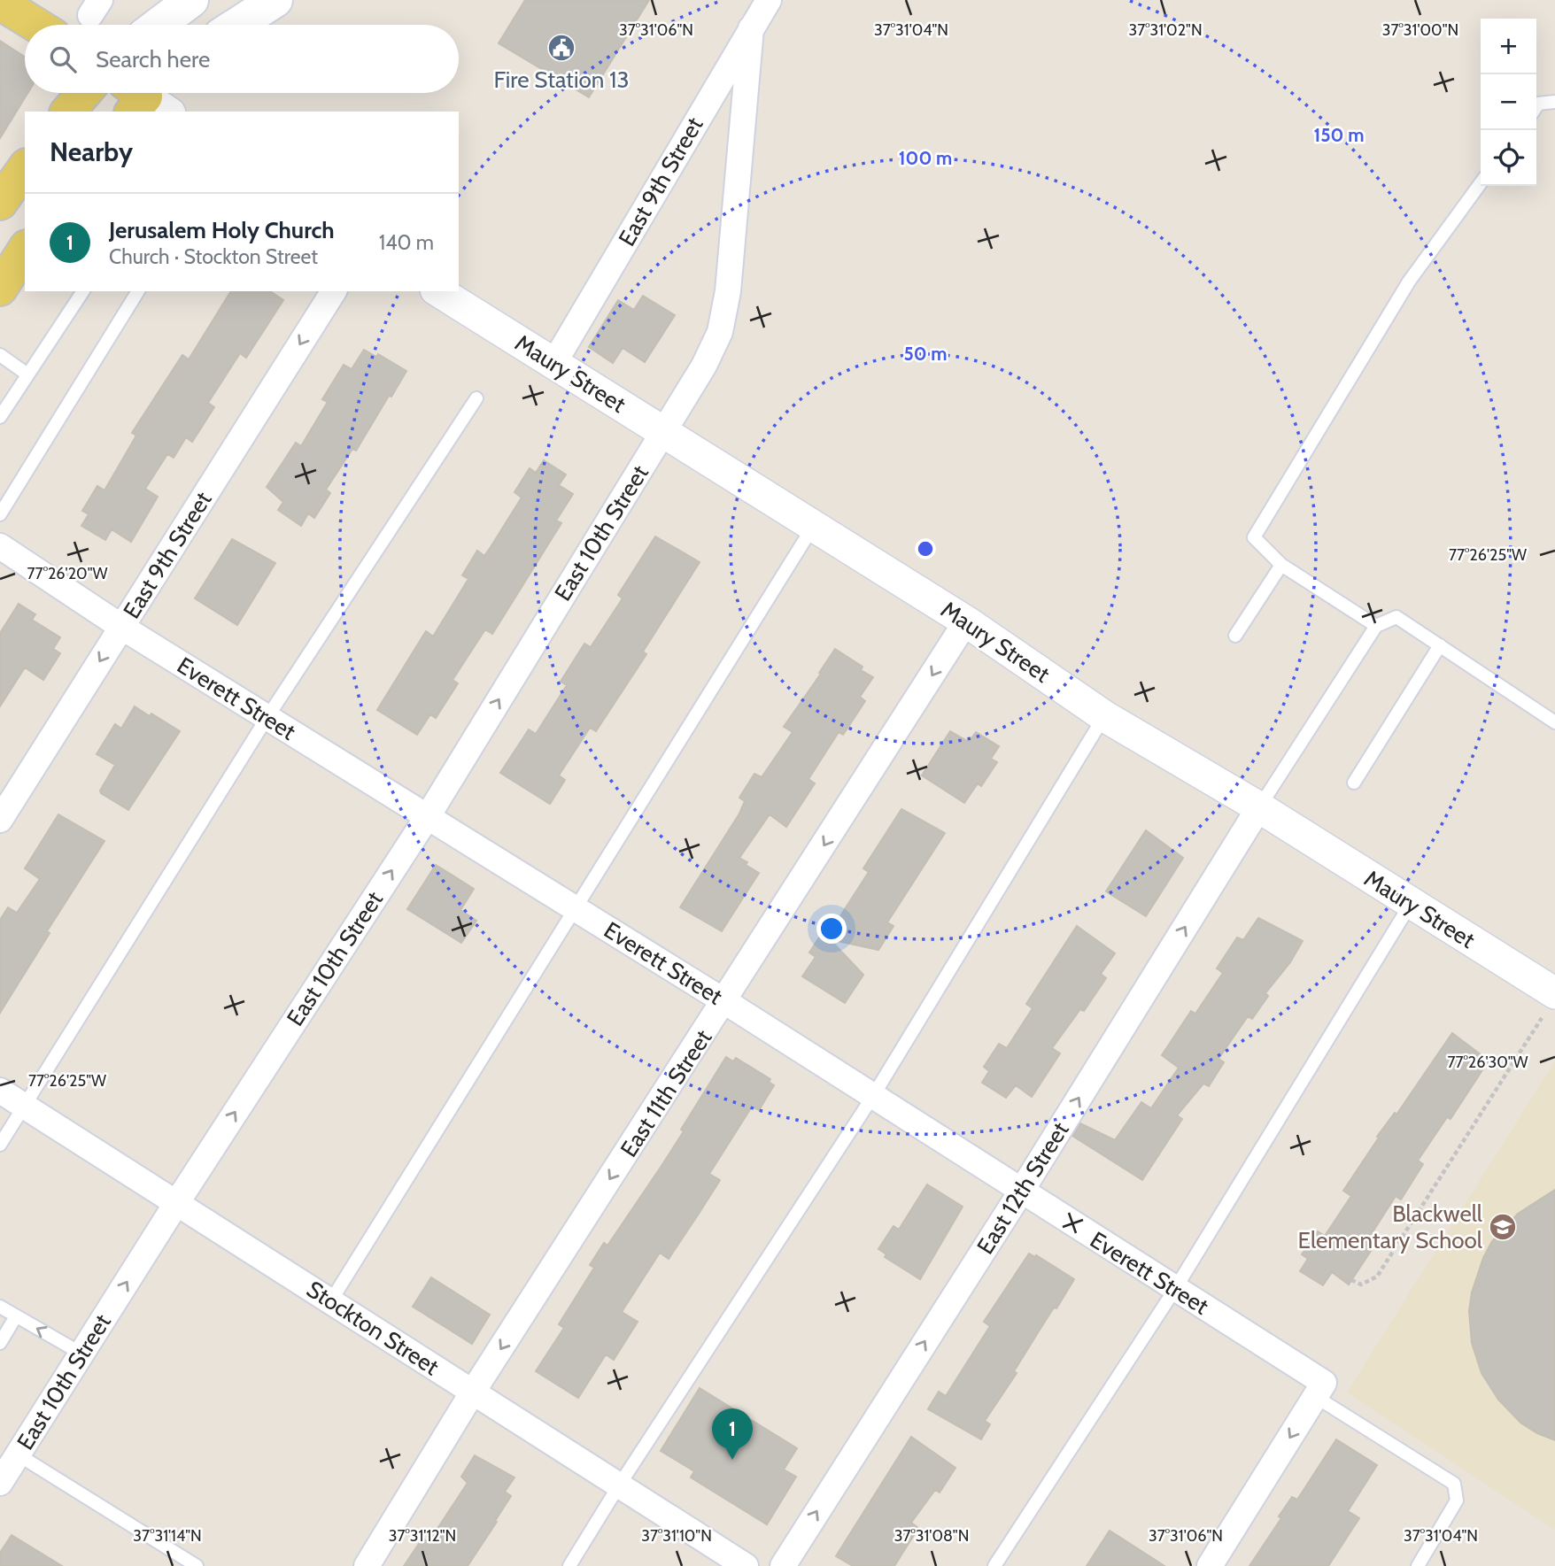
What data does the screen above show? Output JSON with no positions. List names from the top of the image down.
{
  "streets": {
    "street": [
      "East 9th Street",
      "Maury Street",
      "East 10th Street",
      "Everett Street",
      "East 11th Street",
      "East 12th Street",
      "Stockton Street"
    ]
  },
  "crossings": [
    ["East 9th Street", "Maury Street"],
    ["East 9th Street", "East 10th Street"],
    ["East 9th Street", "Everett Street"],
    ["Maury Street", "East 10th Street"],
    ["Maury Street", "East 11th Street"],
    ["Maury Street", "East 12th Street"],
    ["East 10th Street", "Everett Street"],
    ["East 10th Street", "Stockton Street"],
    ["Everett Street", "East 11th Street"],
    ["Everett Street", "East 12th Street"],
    ["East 11th Street", "Stockton Street"]
  ],
  "one_way": [
    "East 9th Street",
    "East 10th Street",
    "East 11th Street",
    "East 12th Street"
  ],
  "places": {
    "public building": ["Fire Station 13"],
    "school or university": ["Blackwell Elementary School"]
  },
  "page": {
    "map_buttons": ["+", "−"],
    "search": "Search here",
    "heading": "Nearby",
    "list": [
      {
        "mark": "1",
        "name": "Jerusalem Holy Church",
        "note": "Church · Stockton Street",
        "value": "140 m"
      }
    ],
    "pins": "1"
  },
  "coordinates": [
    "37°31'06\"N",
    "37°31'04\"N",
    "37°31'02\"N",
    "37°31'00\"N",
    "77°26'25\"W",
    "77°26'20\"W",
    "77°26'30\"W",
    "37°31'14\"N",
    "37°31'12\"N",
    "37°31'10\"N",
    "37°31'08\"N"
  ],
  "rings": ["150 m", "100 m", "50 m"]
}
